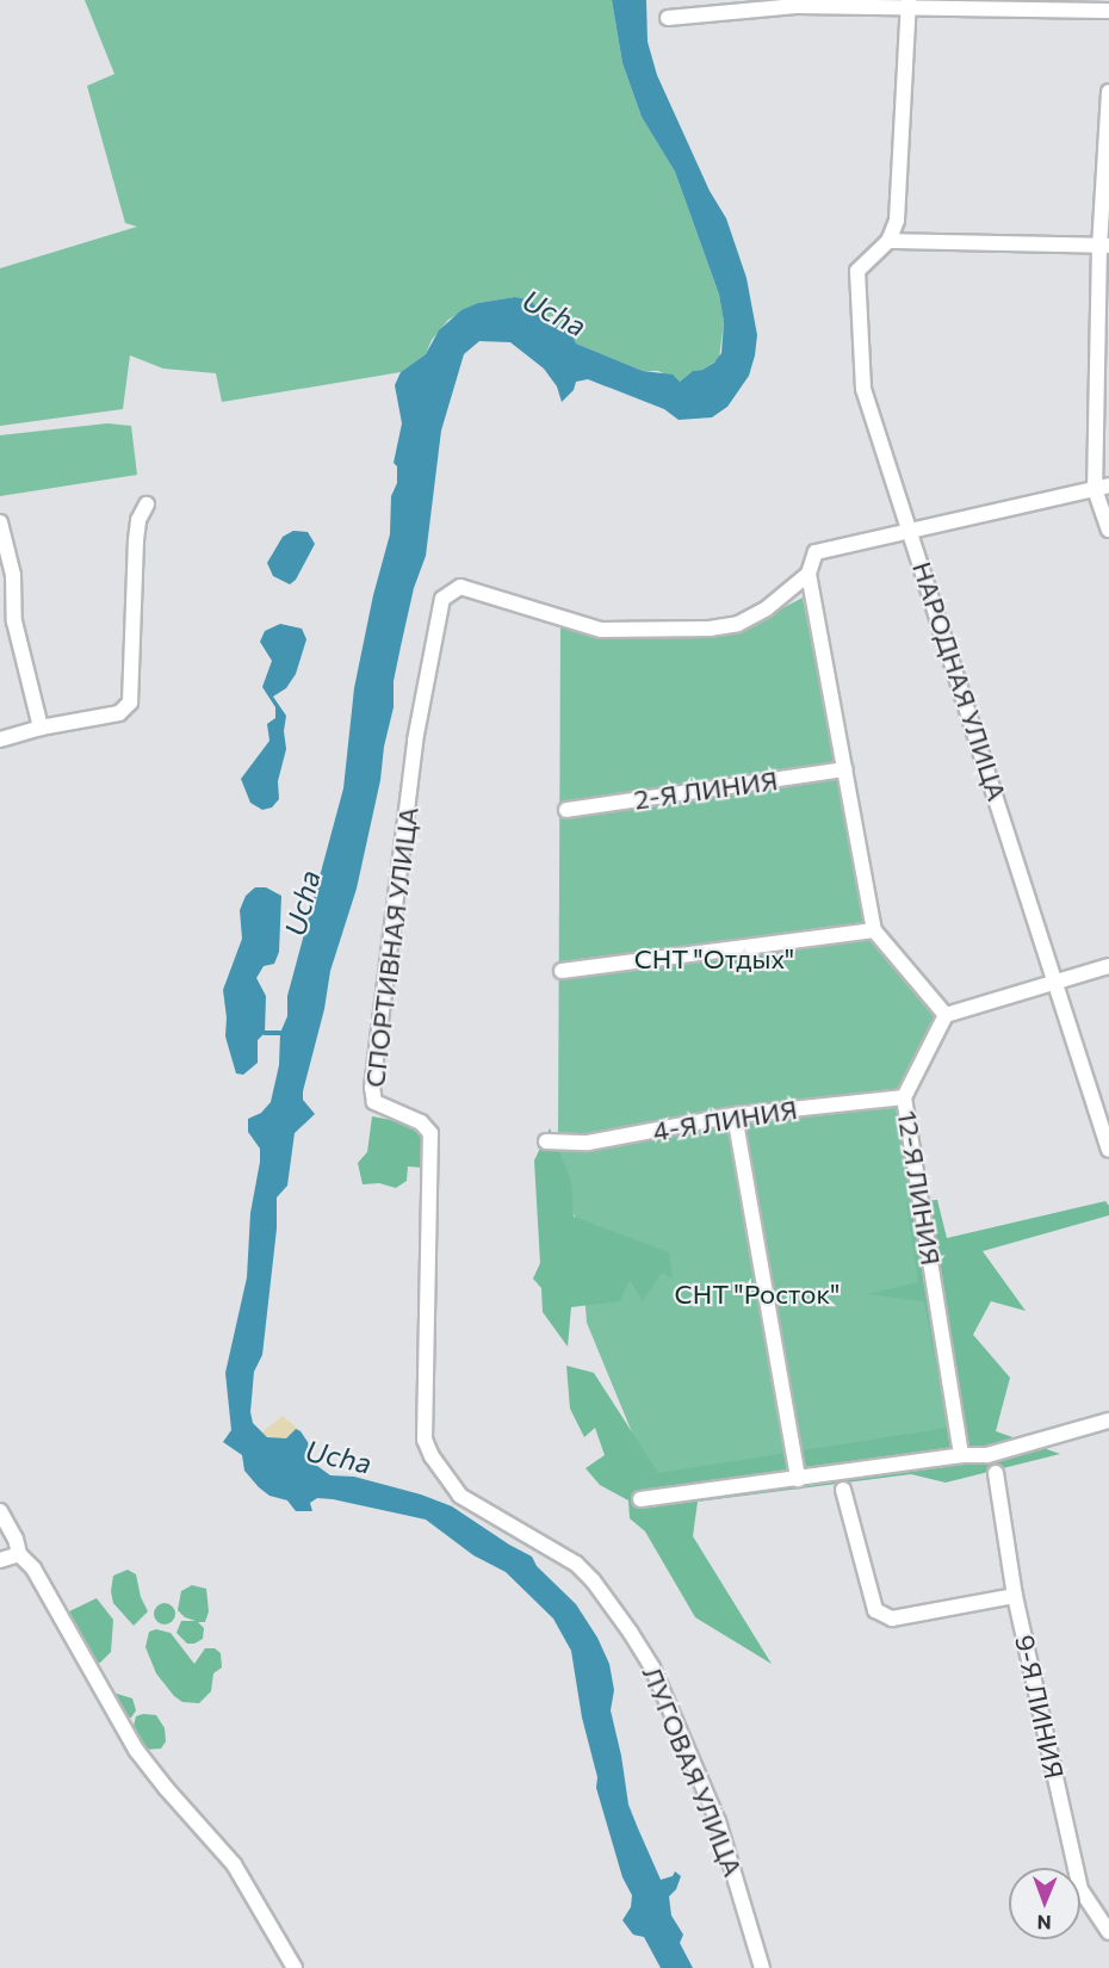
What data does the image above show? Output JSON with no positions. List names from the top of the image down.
{
  "streets": {
    "street": [
      "НАРОДНАЯ УЛИЦА",
      "2-Я ЛИНИЯ",
      "СПОРТИВНАЯ УЛИЦА",
      "4-Я ЛИНИЯ",
      "12-Я ЛИНИЯ",
      "9-Я ЛИНИЯ",
      "ЛУГОВАЯ УЛИЦА"
    ]
  },
  "crossings": [
    ["СПОРТИВНАЯ УЛИЦА", "ЛУГОВАЯ УЛИЦА"],
    ["4-Я ЛИНИЯ", "12-Я ЛИНИЯ"]
  ],
  "water": ["Ucha"],
  "parks": ["СНТ \"Отдых\"", "СНТ \"Росток\""],
  "north": "bottom"
}
